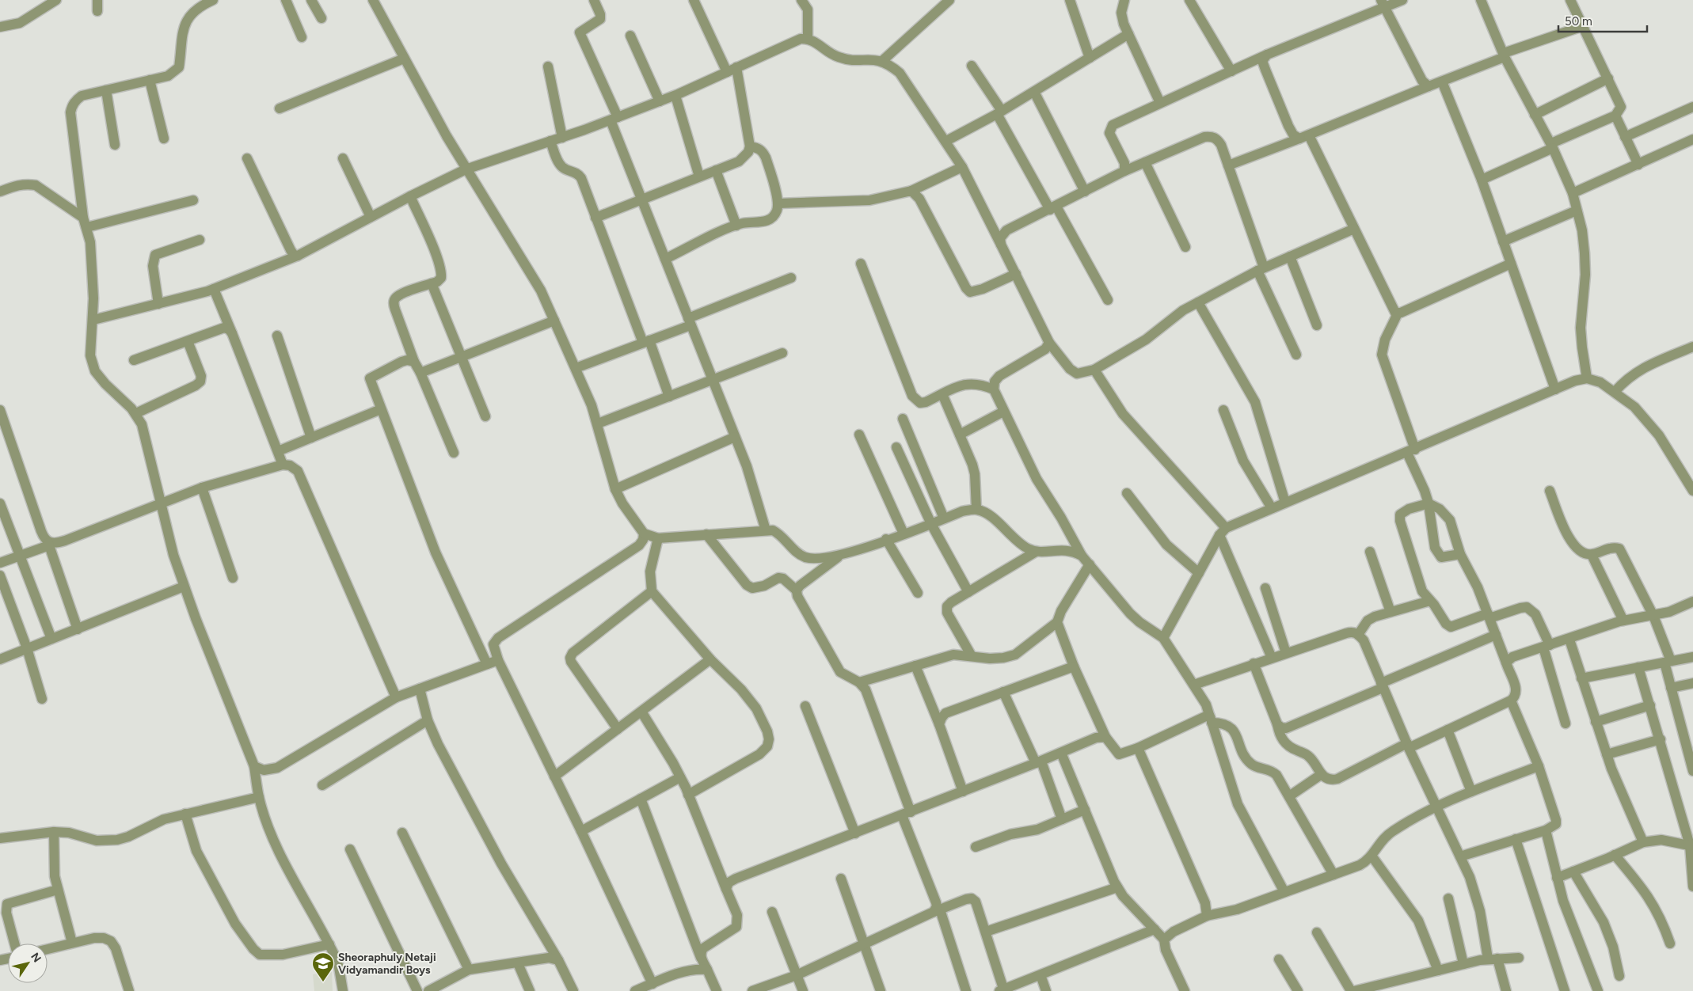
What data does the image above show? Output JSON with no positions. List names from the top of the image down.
{
  "places": {
    "school or university": ["Sheoraphuly Netaji Vidyamandir Boys"]
  },
  "scale_bar": "50 m",
  "north": "top right"
}
